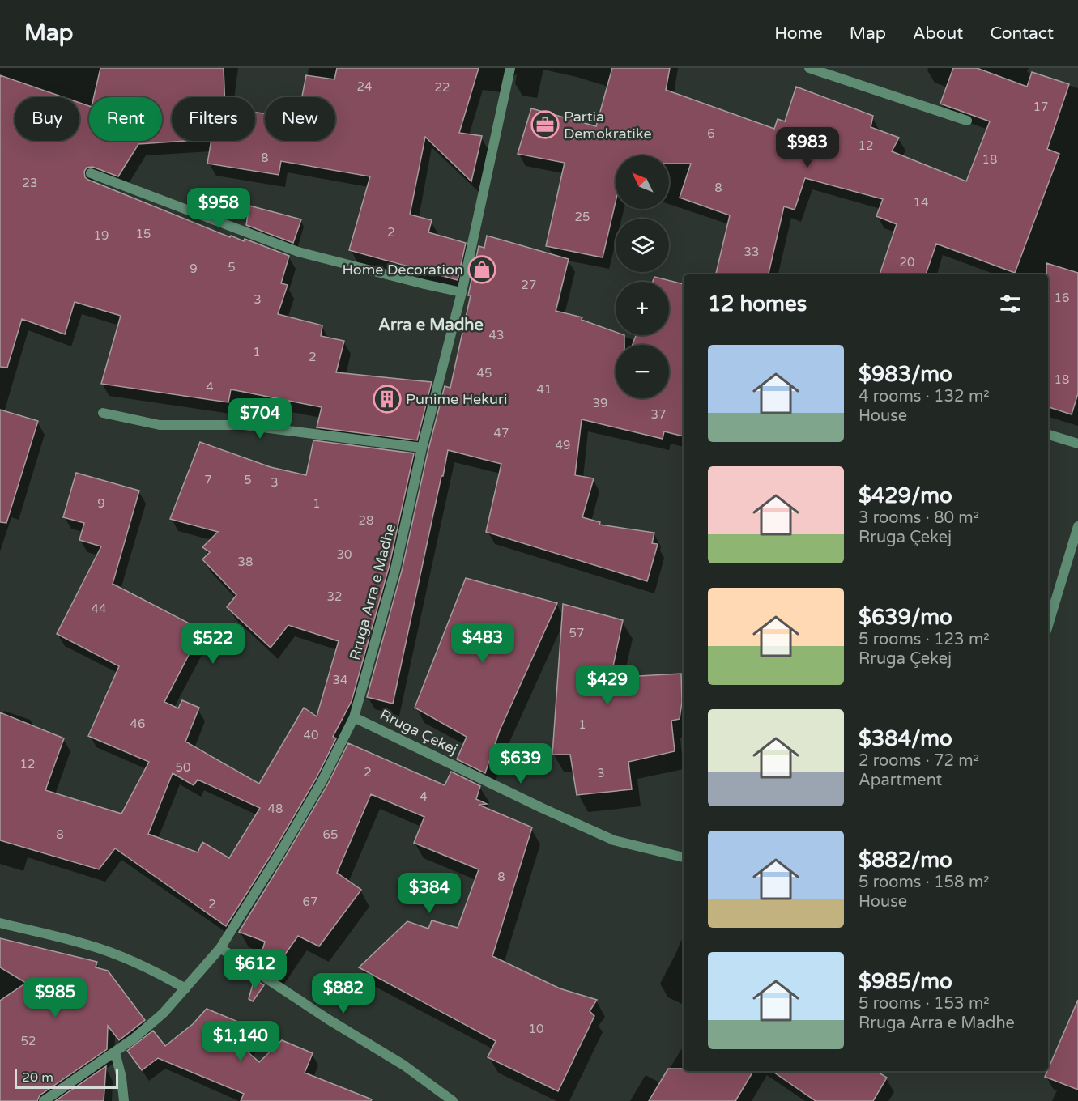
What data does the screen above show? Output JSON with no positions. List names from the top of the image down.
{
  "streets": {
    "street": ["Rruga Arra e Madhe", "Rruga Çekej"]
  },
  "crossings": [
    ["Rruga Arra e Madhe", "Rruga Çekej"]
  ],
  "districts": ["Arra e Madhe"],
  "places": {
    "office": ["Partia Demokratike"],
    "shop": ["Home Decoration"],
    "building": ["Punime Hekuri"]
  },
  "house_numbers": [
    "24",
    "22",
    "17",
    "6",
    "12",
    "8",
    "18",
    "23",
    "8",
    "14",
    "25",
    "2",
    "15",
    "19",
    "33",
    "20",
    "5",
    "9",
    "27",
    "16",
    "3",
    "43",
    "1",
    "2",
    "45",
    "18",
    "4",
    "41",
    "39",
    "37",
    "47",
    "49",
    "7",
    "5",
    "3",
    "9",
    "1",
    "28",
    "30",
    "38",
    "32",
    "44",
    "57",
    "34",
    "46",
    "1",
    "40",
    "12",
    "50",
    "2",
    "3",
    "4",
    "48",
    "8",
    "65",
    "8",
    "67",
    "2",
    "10",
    "52"
  ],
  "scale_bar": "20 m",
  "north": "top left",
  "page": {
    "header": "Map",
    "nav": [
      "Home",
      "Map",
      "About",
      "Contact"
    ],
    "chip": [
      "Buy",
      "Rent",
      "Filters",
      "New"
    ],
    "price": [
      "$983",
      "$958",
      "$704",
      "$483",
      "$522",
      "$429",
      "$639",
      "$384",
      "$612",
      "$882",
      "$985",
      "$1,140"
    ],
    "map_buttons": ["+", "−"],
    "heading": "12 homes",
    "list": [
      {
        "name": "$983/mo",
        "note": "4 rooms · 132 m² · House"
      },
      {
        "name": "$429/mo",
        "note": "3 rooms · 80 m² · Rruga Çekej"
      },
      {
        "name": "$639/mo",
        "note": "5 rooms · 123 m² · Rruga Çekej"
      },
      {
        "name": "$384/mo",
        "note": "2 rooms · 72 m² · Apartment"
      },
      {
        "name": "$882/mo",
        "note": "5 rooms · 158 m² · House"
      },
      {
        "name": "$985/mo",
        "note": "5 rooms · 153 m² · Rruga Arra e Madhe"
      }
    ],
    "scale": "20 m"
  }
}
